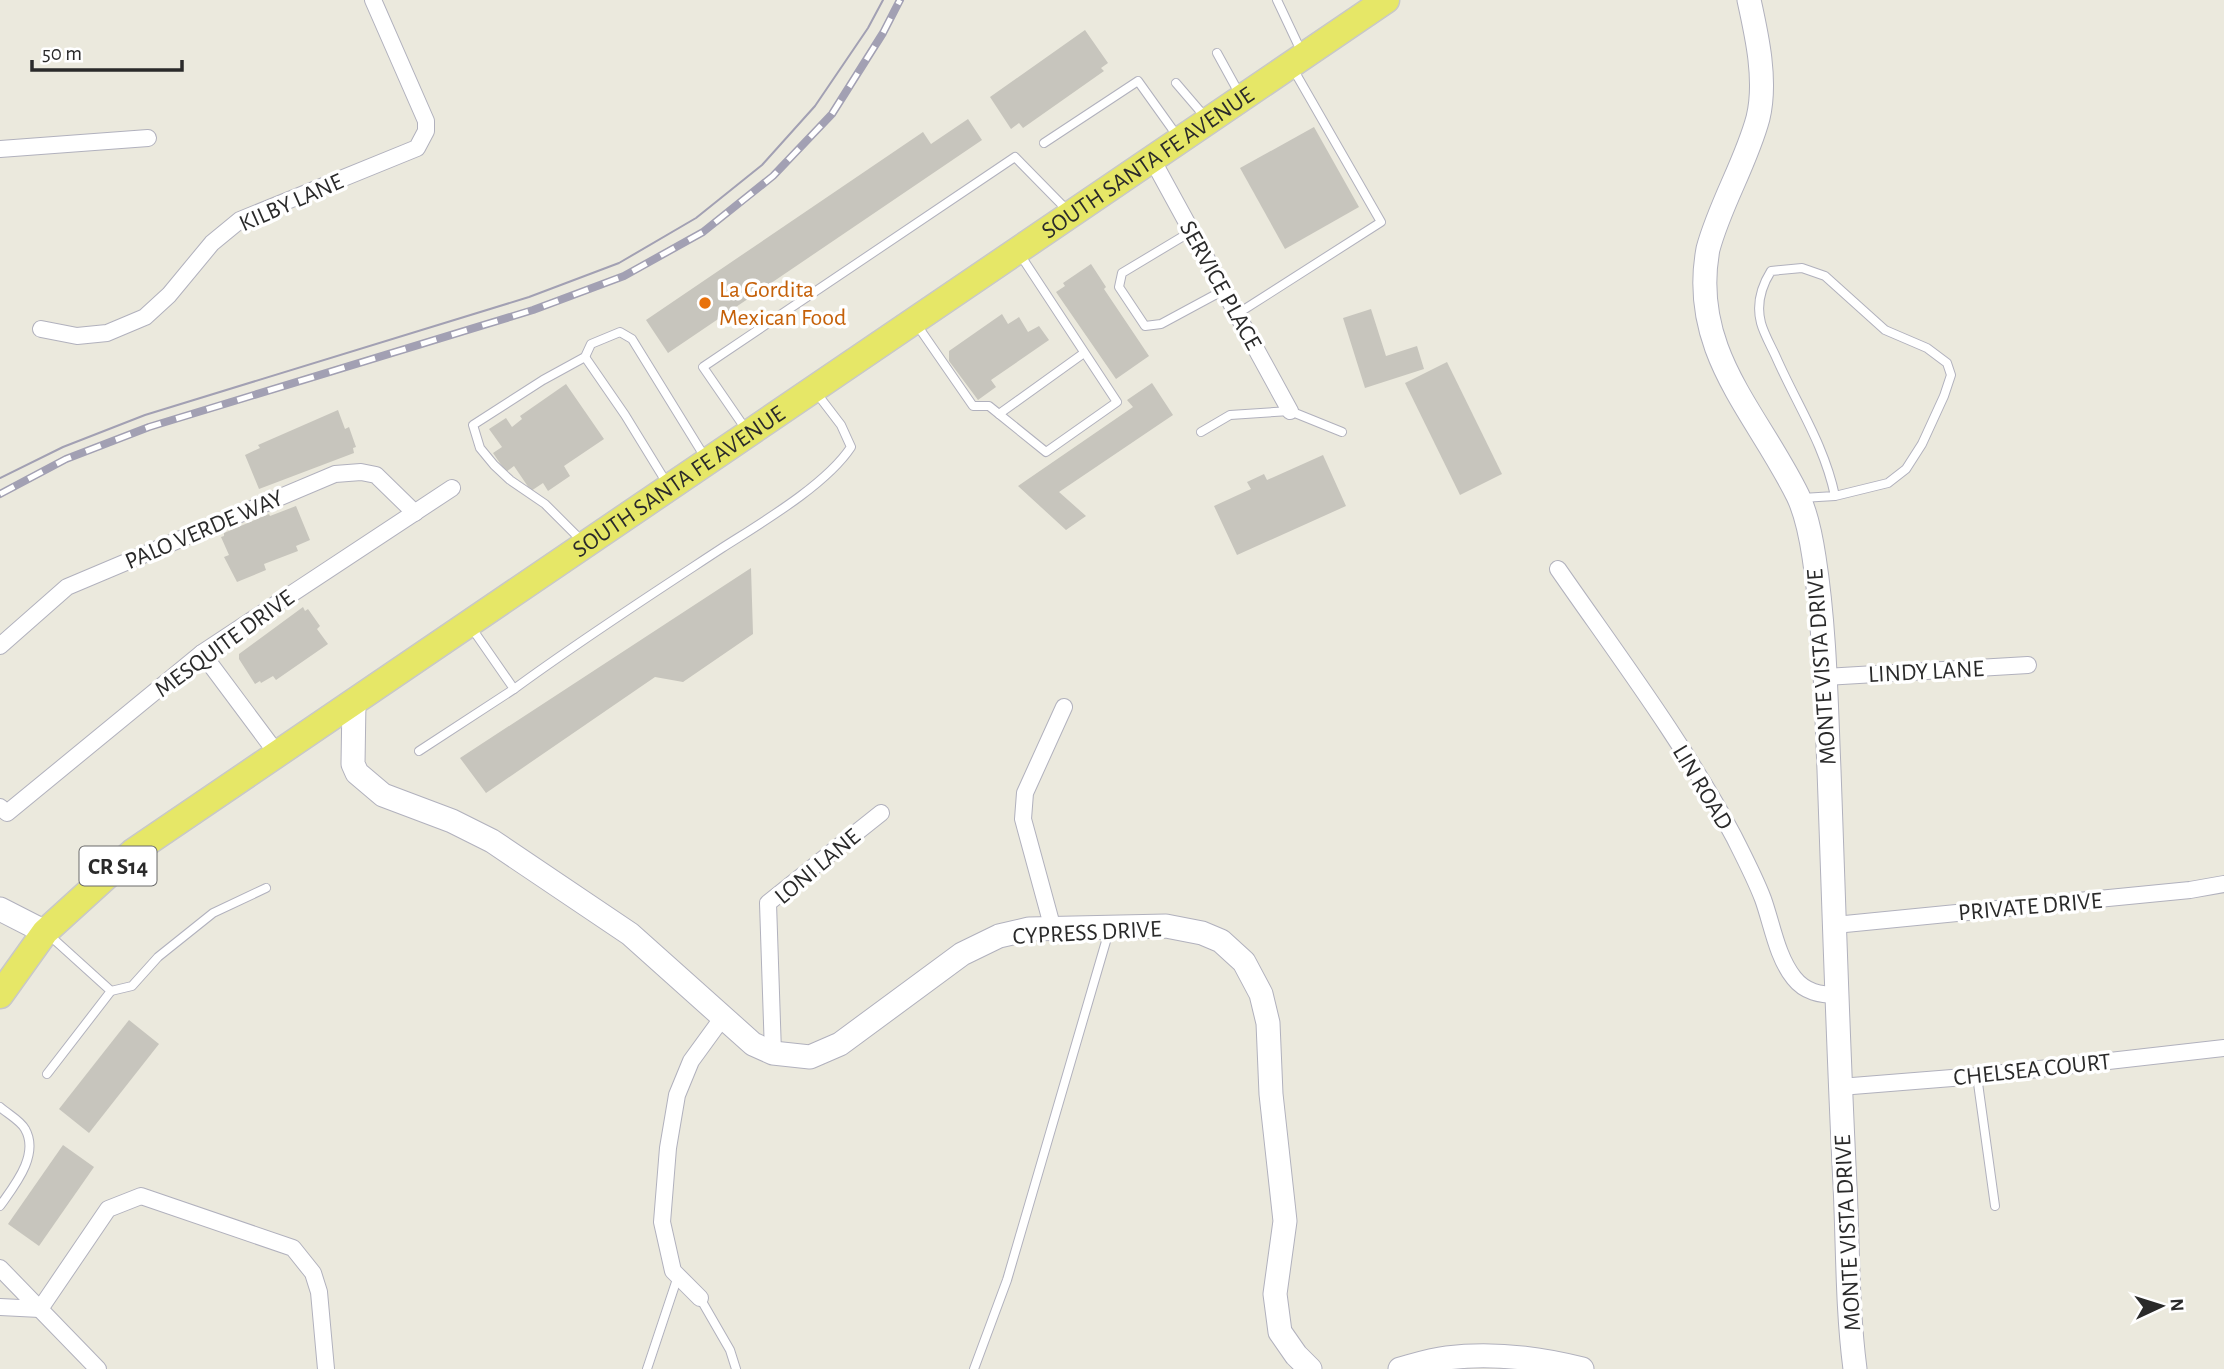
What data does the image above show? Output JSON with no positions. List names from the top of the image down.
{
  "streets": {
    "main road": ["SOUTH SANTA FE AVENUE", "CR S14"],
    "street": [
      "KILBY LANE",
      "SERVICE PLACE",
      "PALO VERDE WAY",
      "MESQUITE DRIVE",
      "MONTE VISTA DRIVE",
      "LINDY LANE",
      "LIN ROAD",
      "LONI LANE",
      "PRIVATE DRIVE",
      "CYPRESS DRIVE",
      "CHELSEA COURT"
    ]
  },
  "crossings": [
    ["SOUTH SANTA FE AVENUE", "SERVICE PLACE"],
    ["SOUTH SANTA FE AVENUE", "CYPRESS DRIVE"],
    ["PALO VERDE WAY", "MESQUITE DRIVE"],
    ["MONTE VISTA DRIVE", "LINDY LANE"],
    ["MONTE VISTA DRIVE", "LIN ROAD"],
    ["MONTE VISTA DRIVE", "PRIVATE DRIVE"],
    ["MONTE VISTA DRIVE", "CHELSEA COURT"],
    ["LONI LANE", "CYPRESS DRIVE"]
  ],
  "places": ["La Gordita Mexican Food"],
  "scale_bar": "50 m",
  "north": "right"
}
